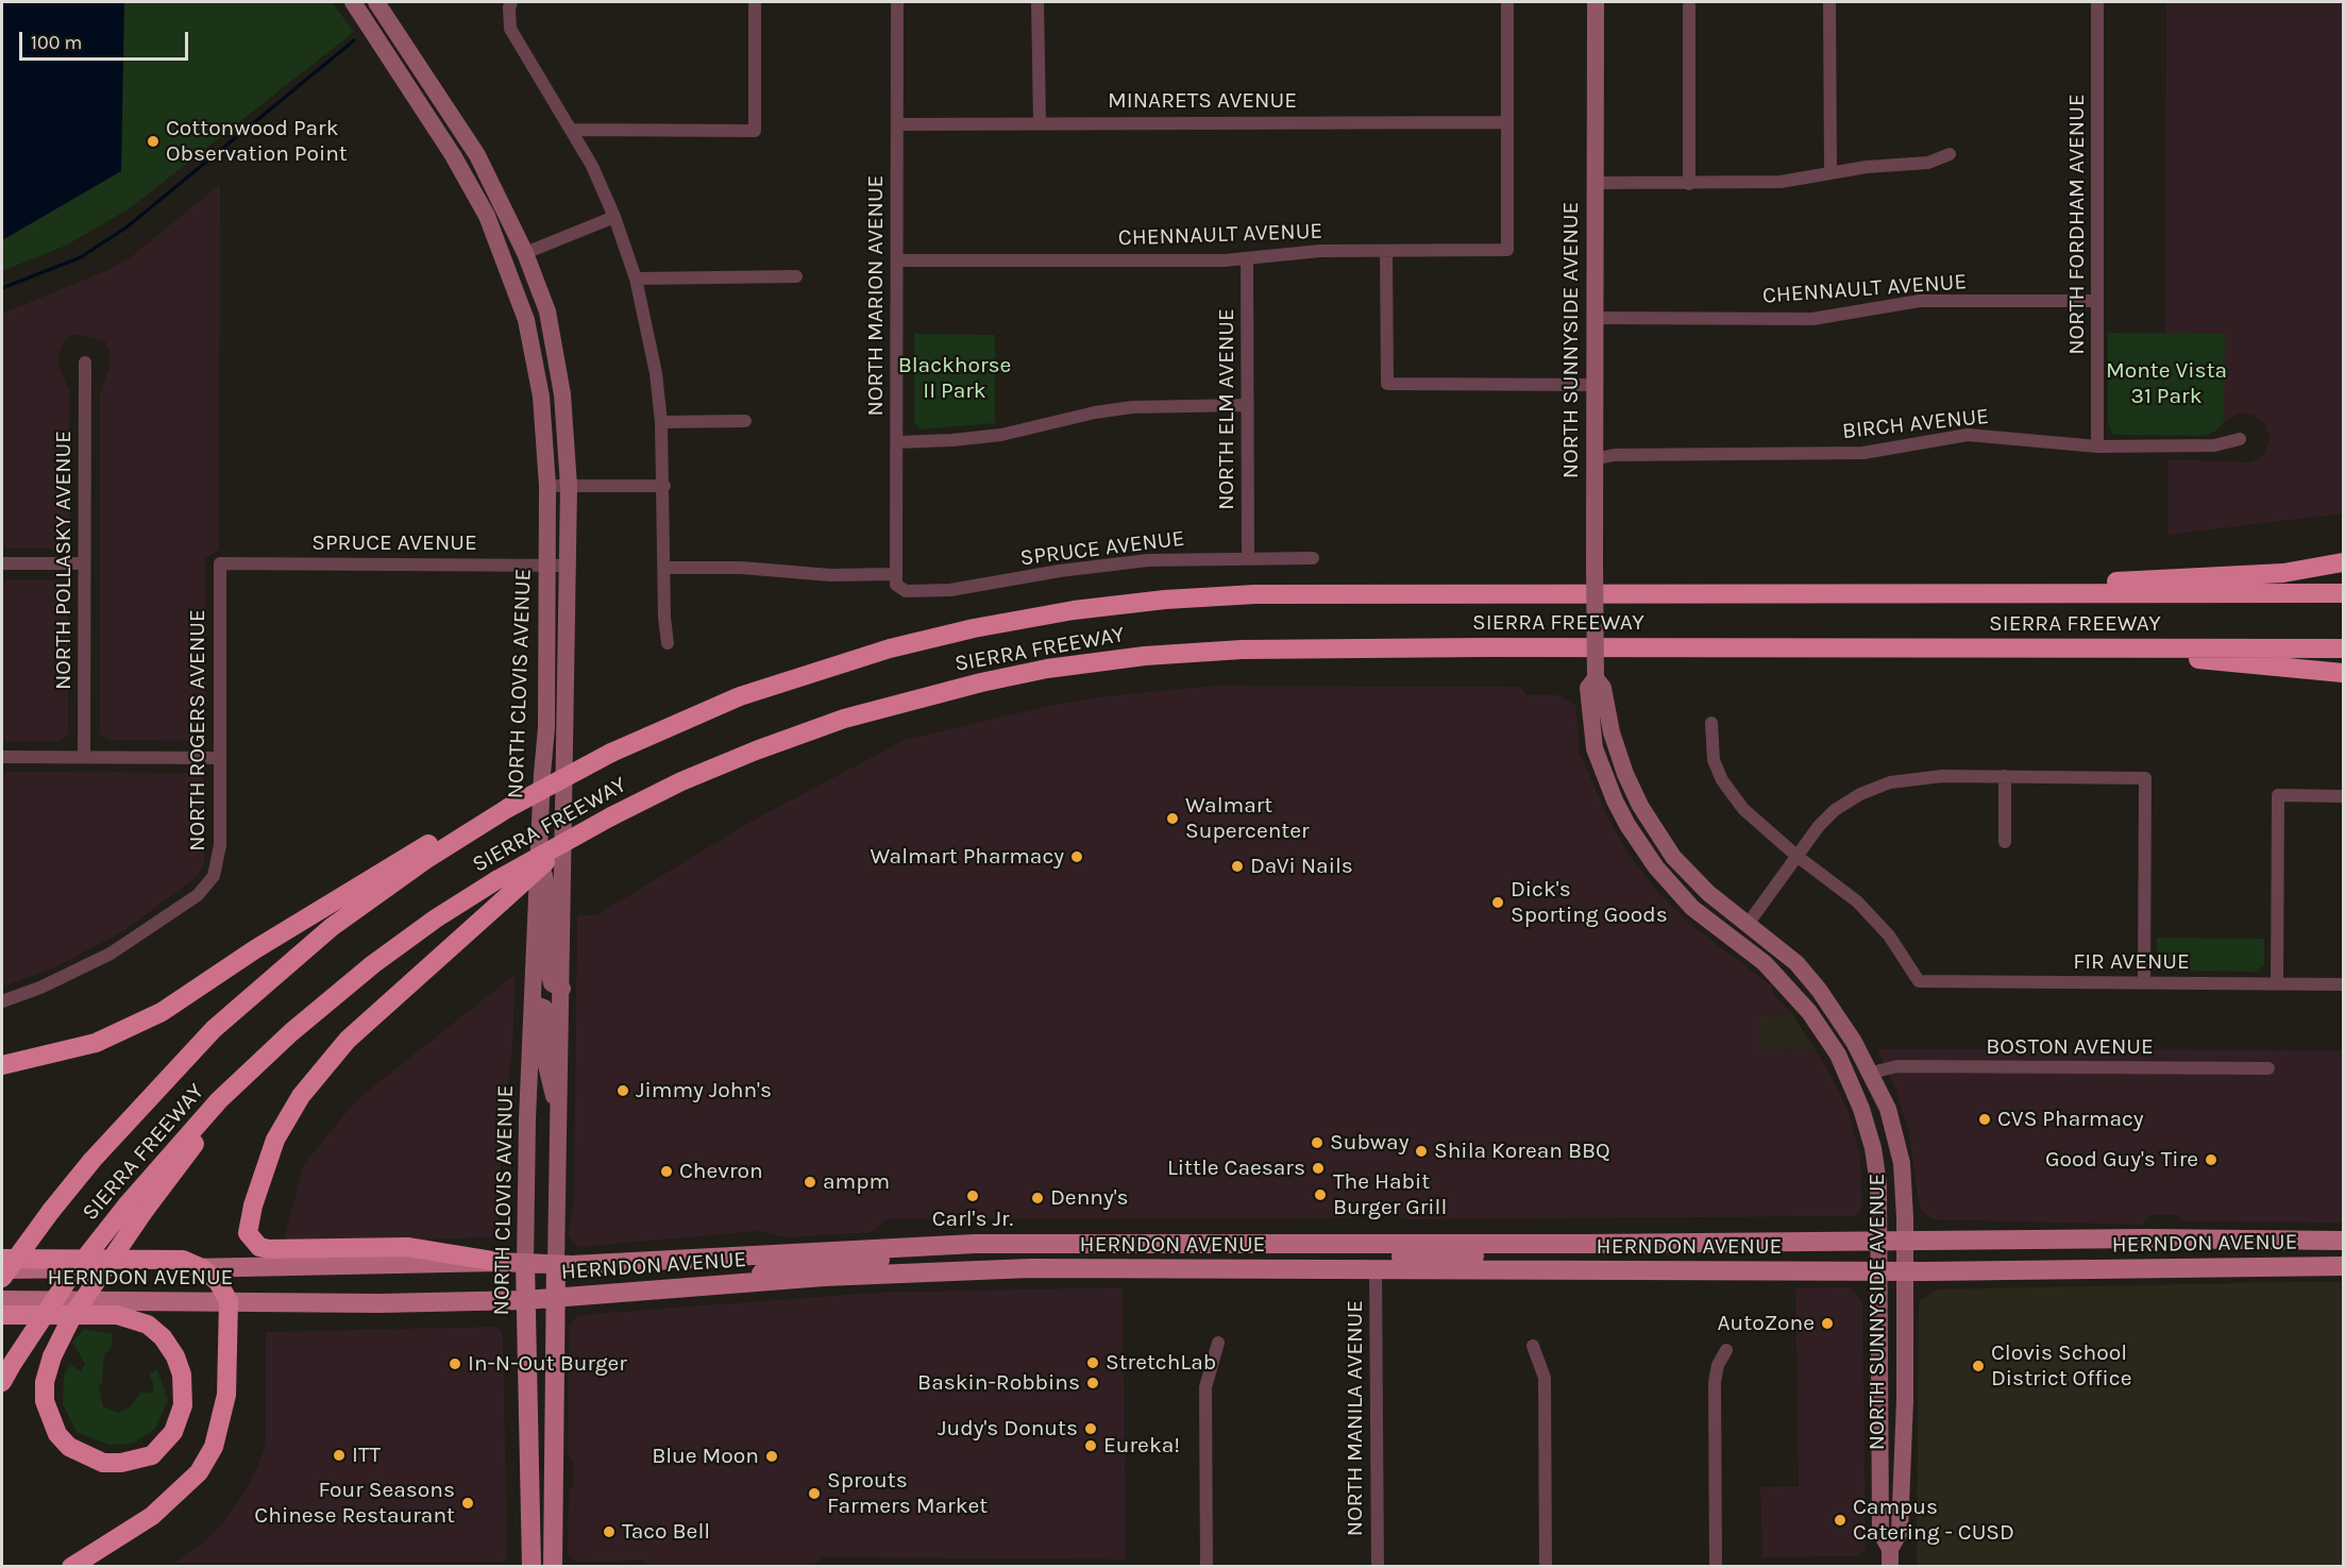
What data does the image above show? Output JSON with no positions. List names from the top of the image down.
{
  "streets": {
    "highway": ["SIERRA FREEWAY"],
    "main road": ["NORTH SUNNYSIDE AVENUE", "NORTH CLOVIS AVENUE", "HERNDON AVENUE"],
    "street": [
      "MINARETS AVENUE",
      "NORTH FORDHAM AVENUE",
      "CHENNAULT AVENUE",
      "NORTH MARION AVENUE",
      "NORTH ELM AVENUE",
      "BIRCH AVENUE",
      "SPRUCE AVENUE",
      "NORTH POLLASKY AVENUE",
      "NORTH ROGERS AVENUE",
      "FIR AVENUE",
      "BOSTON AVENUE",
      "NORTH MANILA AVENUE"
    ]
  },
  "crossings": [
    ["MINARETS AVENUE", "CHENNAULT AVENUE"],
    ["MINARETS AVENUE", "NORTH MARION AVENUE"],
    ["NORTH FORDHAM AVENUE", "CHENNAULT AVENUE"],
    ["NORTH FORDHAM AVENUE", "BIRCH AVENUE"],
    ["CHENNAULT AVENUE", "NORTH MARION AVENUE"],
    ["CHENNAULT AVENUE", "NORTH SUNNYSIDE AVENUE"],
    ["CHENNAULT AVENUE", "NORTH ELM AVENUE"],
    ["NORTH MARION AVENUE", "SPRUCE AVENUE"],
    ["NORTH SUNNYSIDE AVENUE", "BIRCH AVENUE"],
    ["NORTH SUNNYSIDE AVENUE", "BOSTON AVENUE"],
    ["NORTH SUNNYSIDE AVENUE", "HERNDON AVENUE"],
    ["NORTH ELM AVENUE", "SPRUCE AVENUE"],
    ["SPRUCE AVENUE", "NORTH CLOVIS AVENUE"],
    ["SPRUCE AVENUE", "NORTH ROGERS AVENUE"],
    ["NORTH CLOVIS AVENUE", "HERNDON AVENUE"],
    ["HERNDON AVENUE", "NORTH MANILA AVENUE"]
  ],
  "parks": ["Blackhorse II Park", "Monte Vista 31 Park"],
  "places": [
    "Cottonwood Park Observation Point",
    "Walmart Supercenter",
    "Walmart Pharmacy",
    "DaVi Nails",
    "Dick's Sporting Goods",
    "Jimmy John's",
    "CVS Pharmacy",
    "Subway",
    "Shila Korean BBQ",
    "Good Guy's Tire",
    "Little Caesars",
    "Chevron",
    "ampm",
    "The Habit Burger Grill",
    "Carl's Jr.",
    "Denny's",
    "AutoZone",
    "StretchLab",
    "In-N-Out Burger",
    "Clovis School District Office",
    "Baskin-Robbins",
    "Judy's Donuts",
    "Eureka!",
    "ITT",
    "Blue Moon",
    "Sprouts Farmers Market",
    "Four Seasons Chinese Restaurant",
    "Campus Catering - CUSD",
    "Taco Bell"
  ],
  "scale_bar": "100 m"
}
